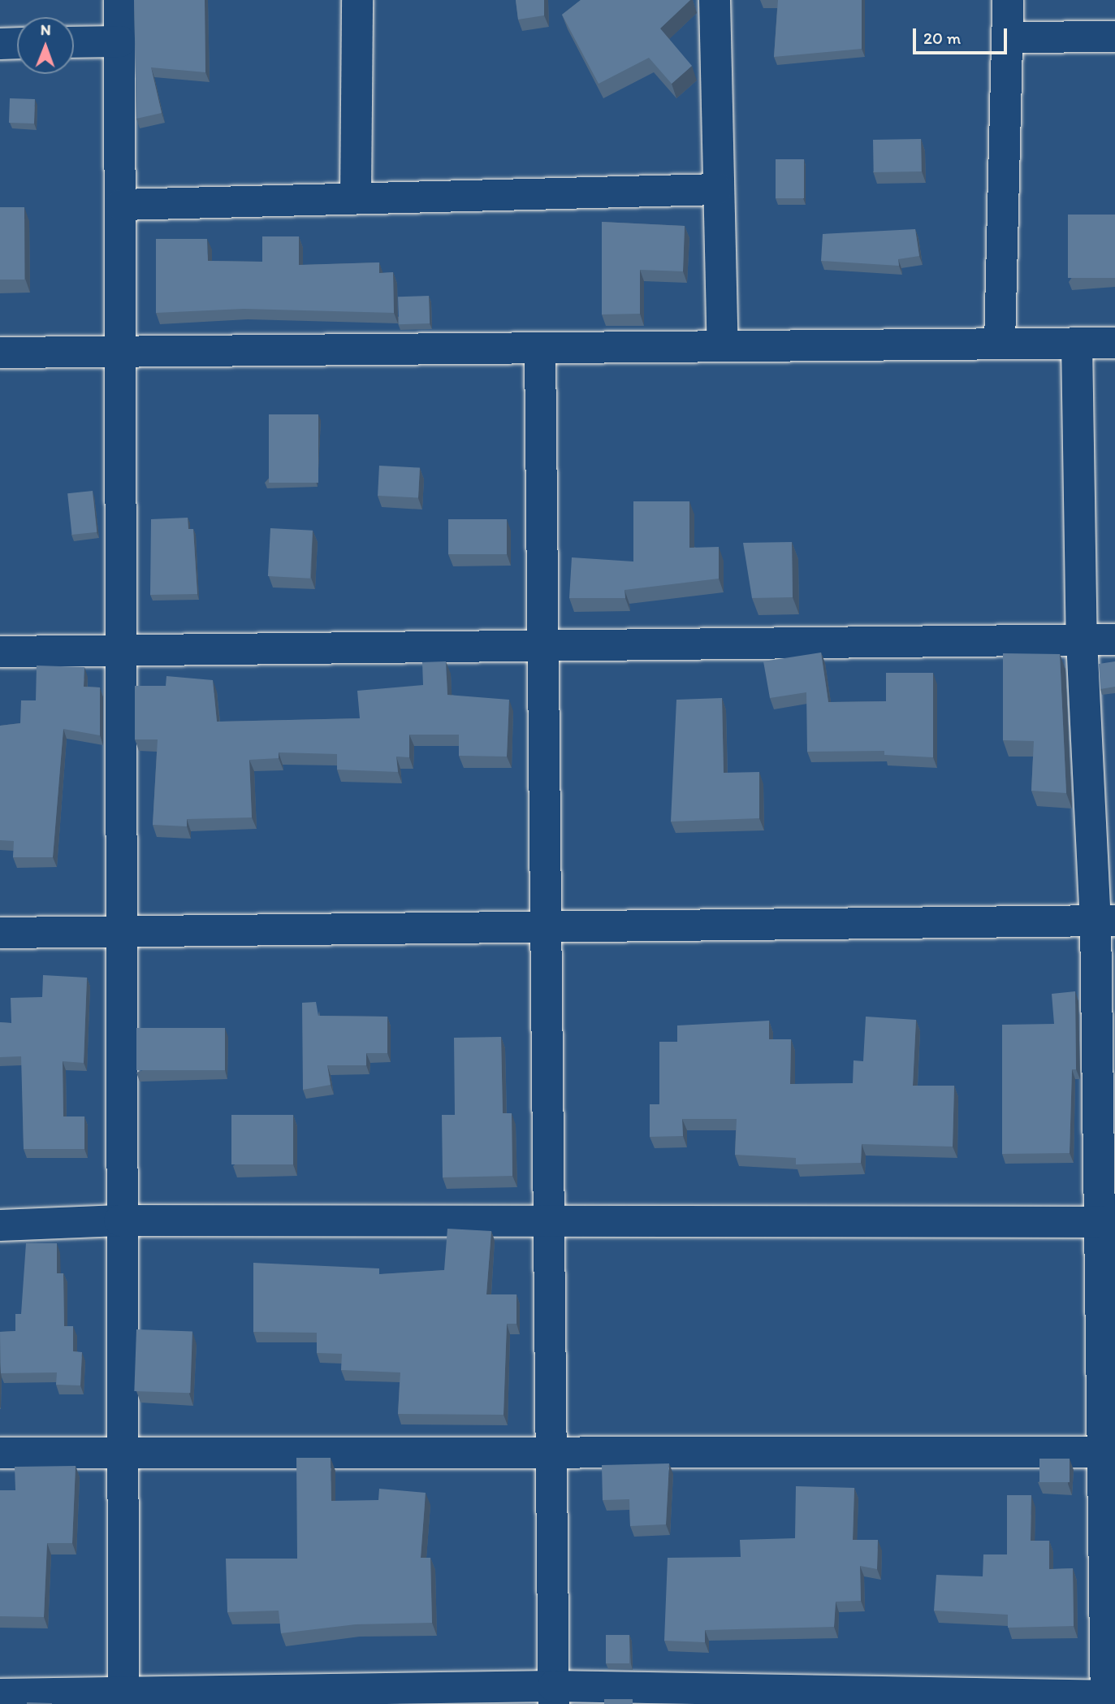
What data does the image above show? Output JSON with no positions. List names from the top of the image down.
{
  "scale_bar": "20 m",
  "north": "top"
}
